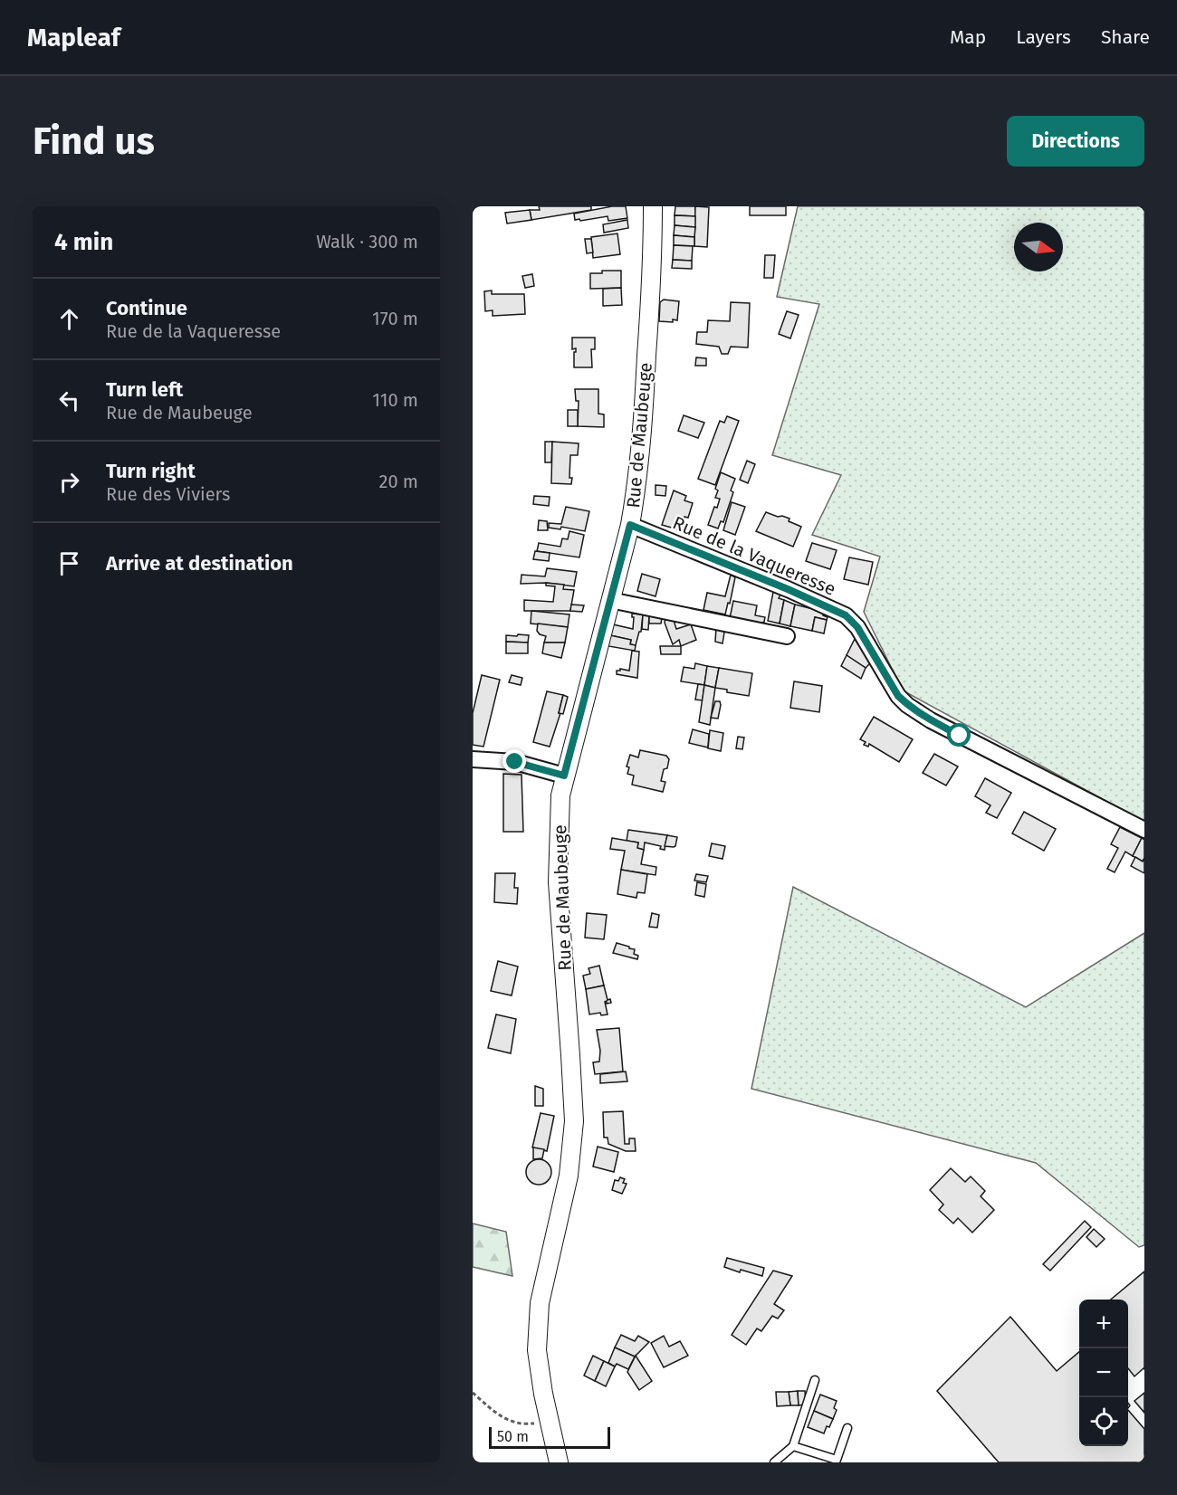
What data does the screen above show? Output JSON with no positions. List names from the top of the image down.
{
  "streets": {
    "street": ["Rue de Maubeuge", "Rue de la Vaqueresse"]
  },
  "crossings": [
    ["Rue de Maubeuge", "Rue de la Vaqueresse"]
  ],
  "scale_bar": "50 m",
  "north": "right",
  "page": {
    "header": "Mapleaf",
    "nav": ["Map", "Layers", "Share"],
    "buttons": "Directions",
    "title": "Find us",
    "heading": ["4 min", "Walk · 300 m"],
    "list": [
      ["Continue", "Rue de la Vaqueresse", "170 m"],
      ["Turn left", "Rue de Maubeuge", "110 m"],
      ["Turn right", "Rue des Viviers", "20 m"],
      "Arrive at destination"
    ],
    "map_buttons": ["+", "−"],
    "scale": "50 m"
  }
}
